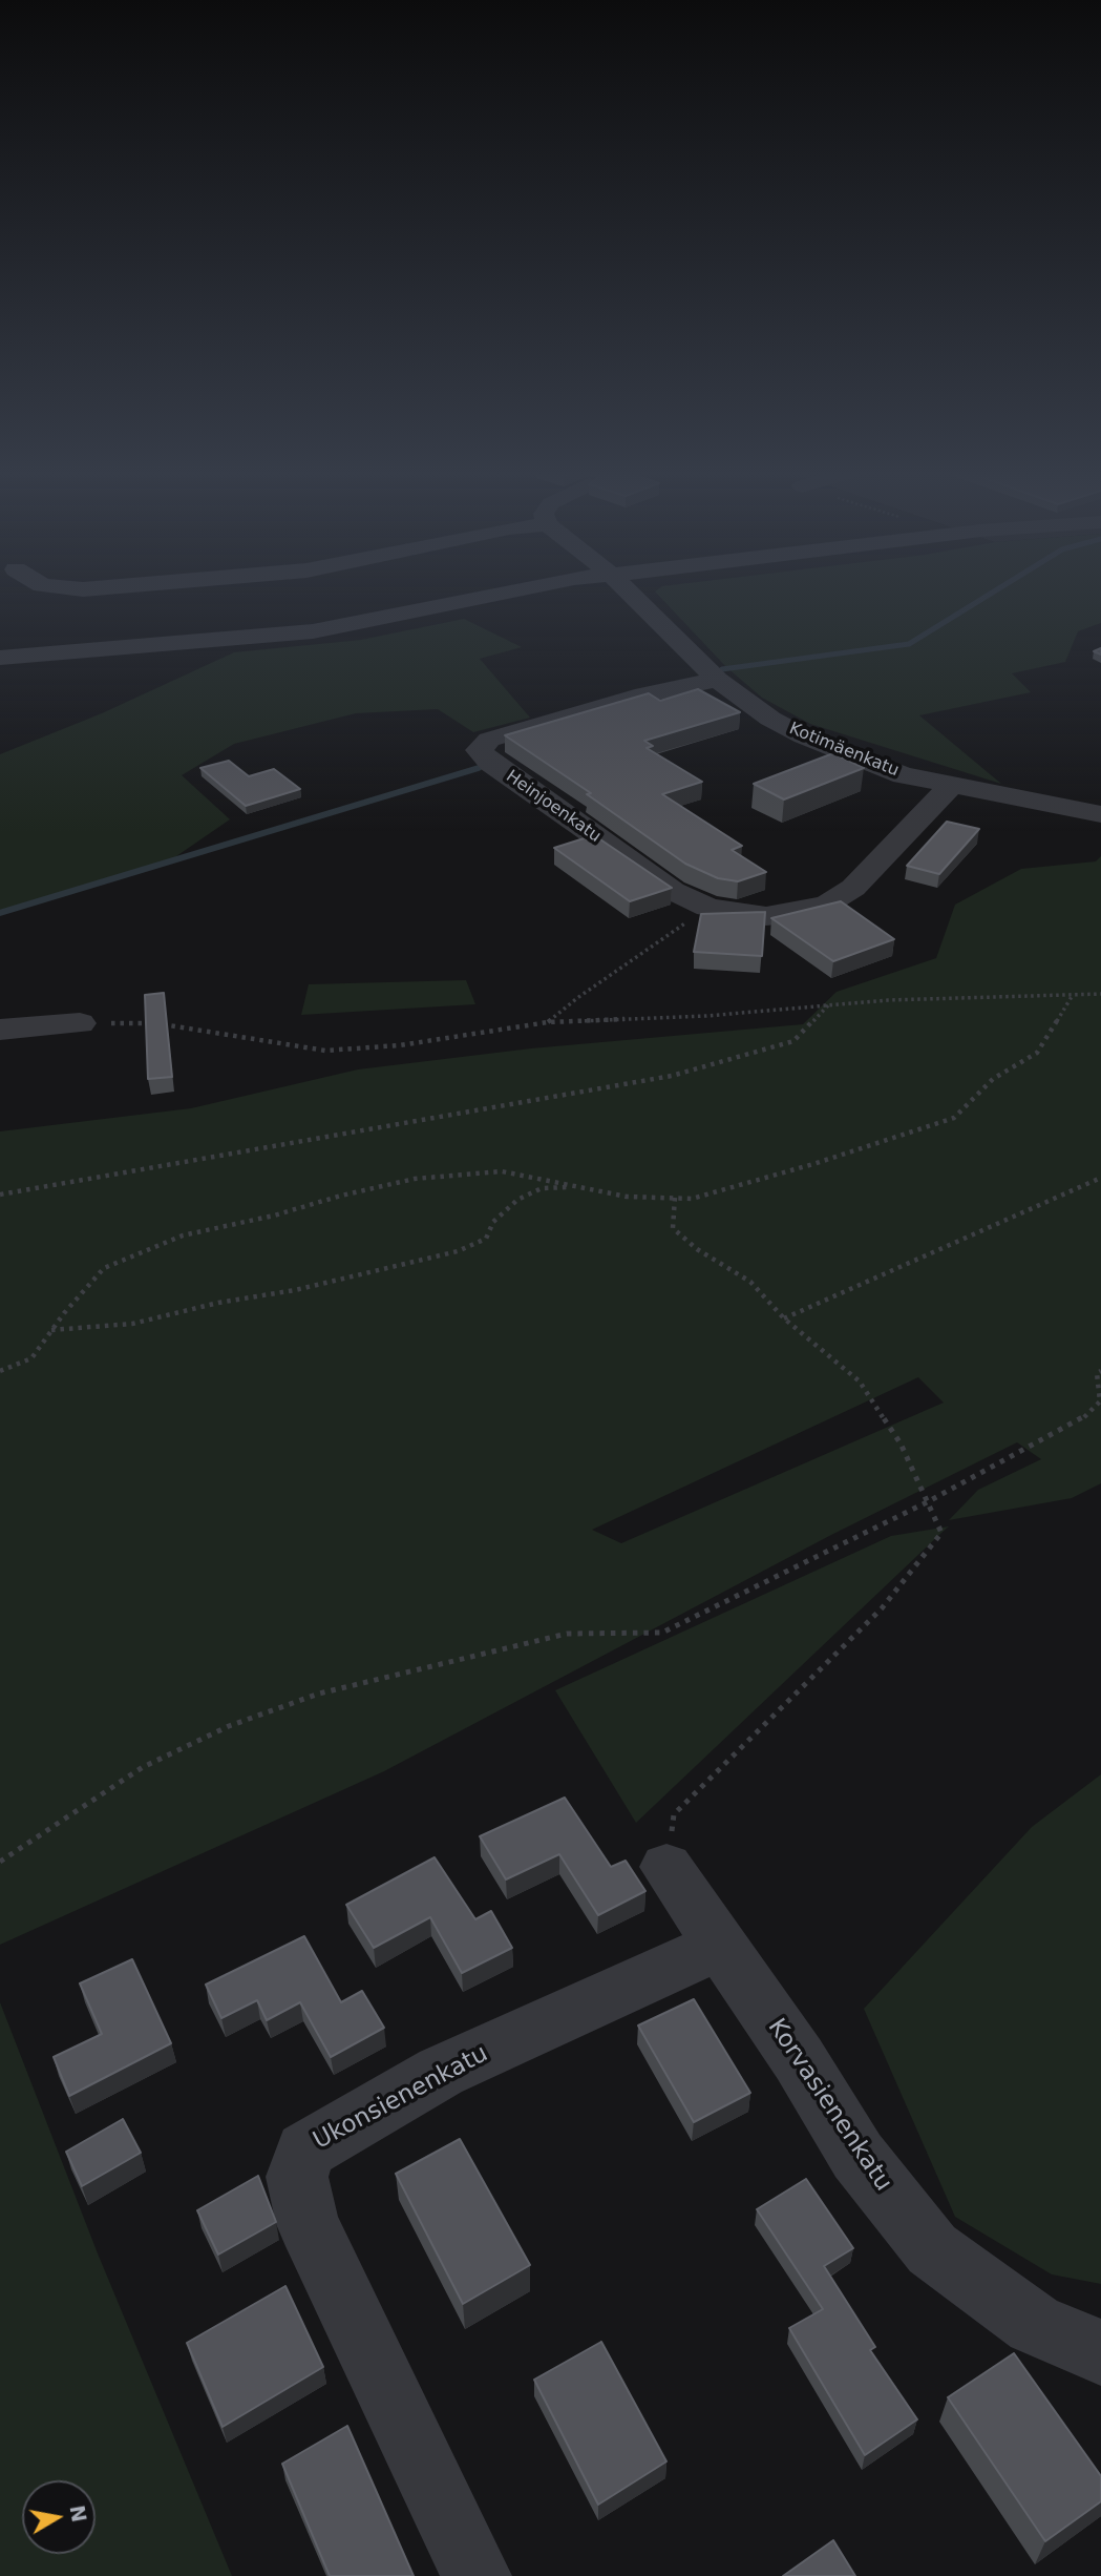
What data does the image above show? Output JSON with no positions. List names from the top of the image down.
{
  "streets": {
    "street": [
      "Kotimäenkatu",
      "Heinjoenkatu",
      "Ukonsienenkatu",
      "Korvasienenkatu"
    ]
  },
  "crossings": [
    ["Kotimäenkatu", "Heinjoenkatu"],
    ["Ukonsienenkatu", "Korvasienenkatu"]
  ],
  "north": "right"
}
